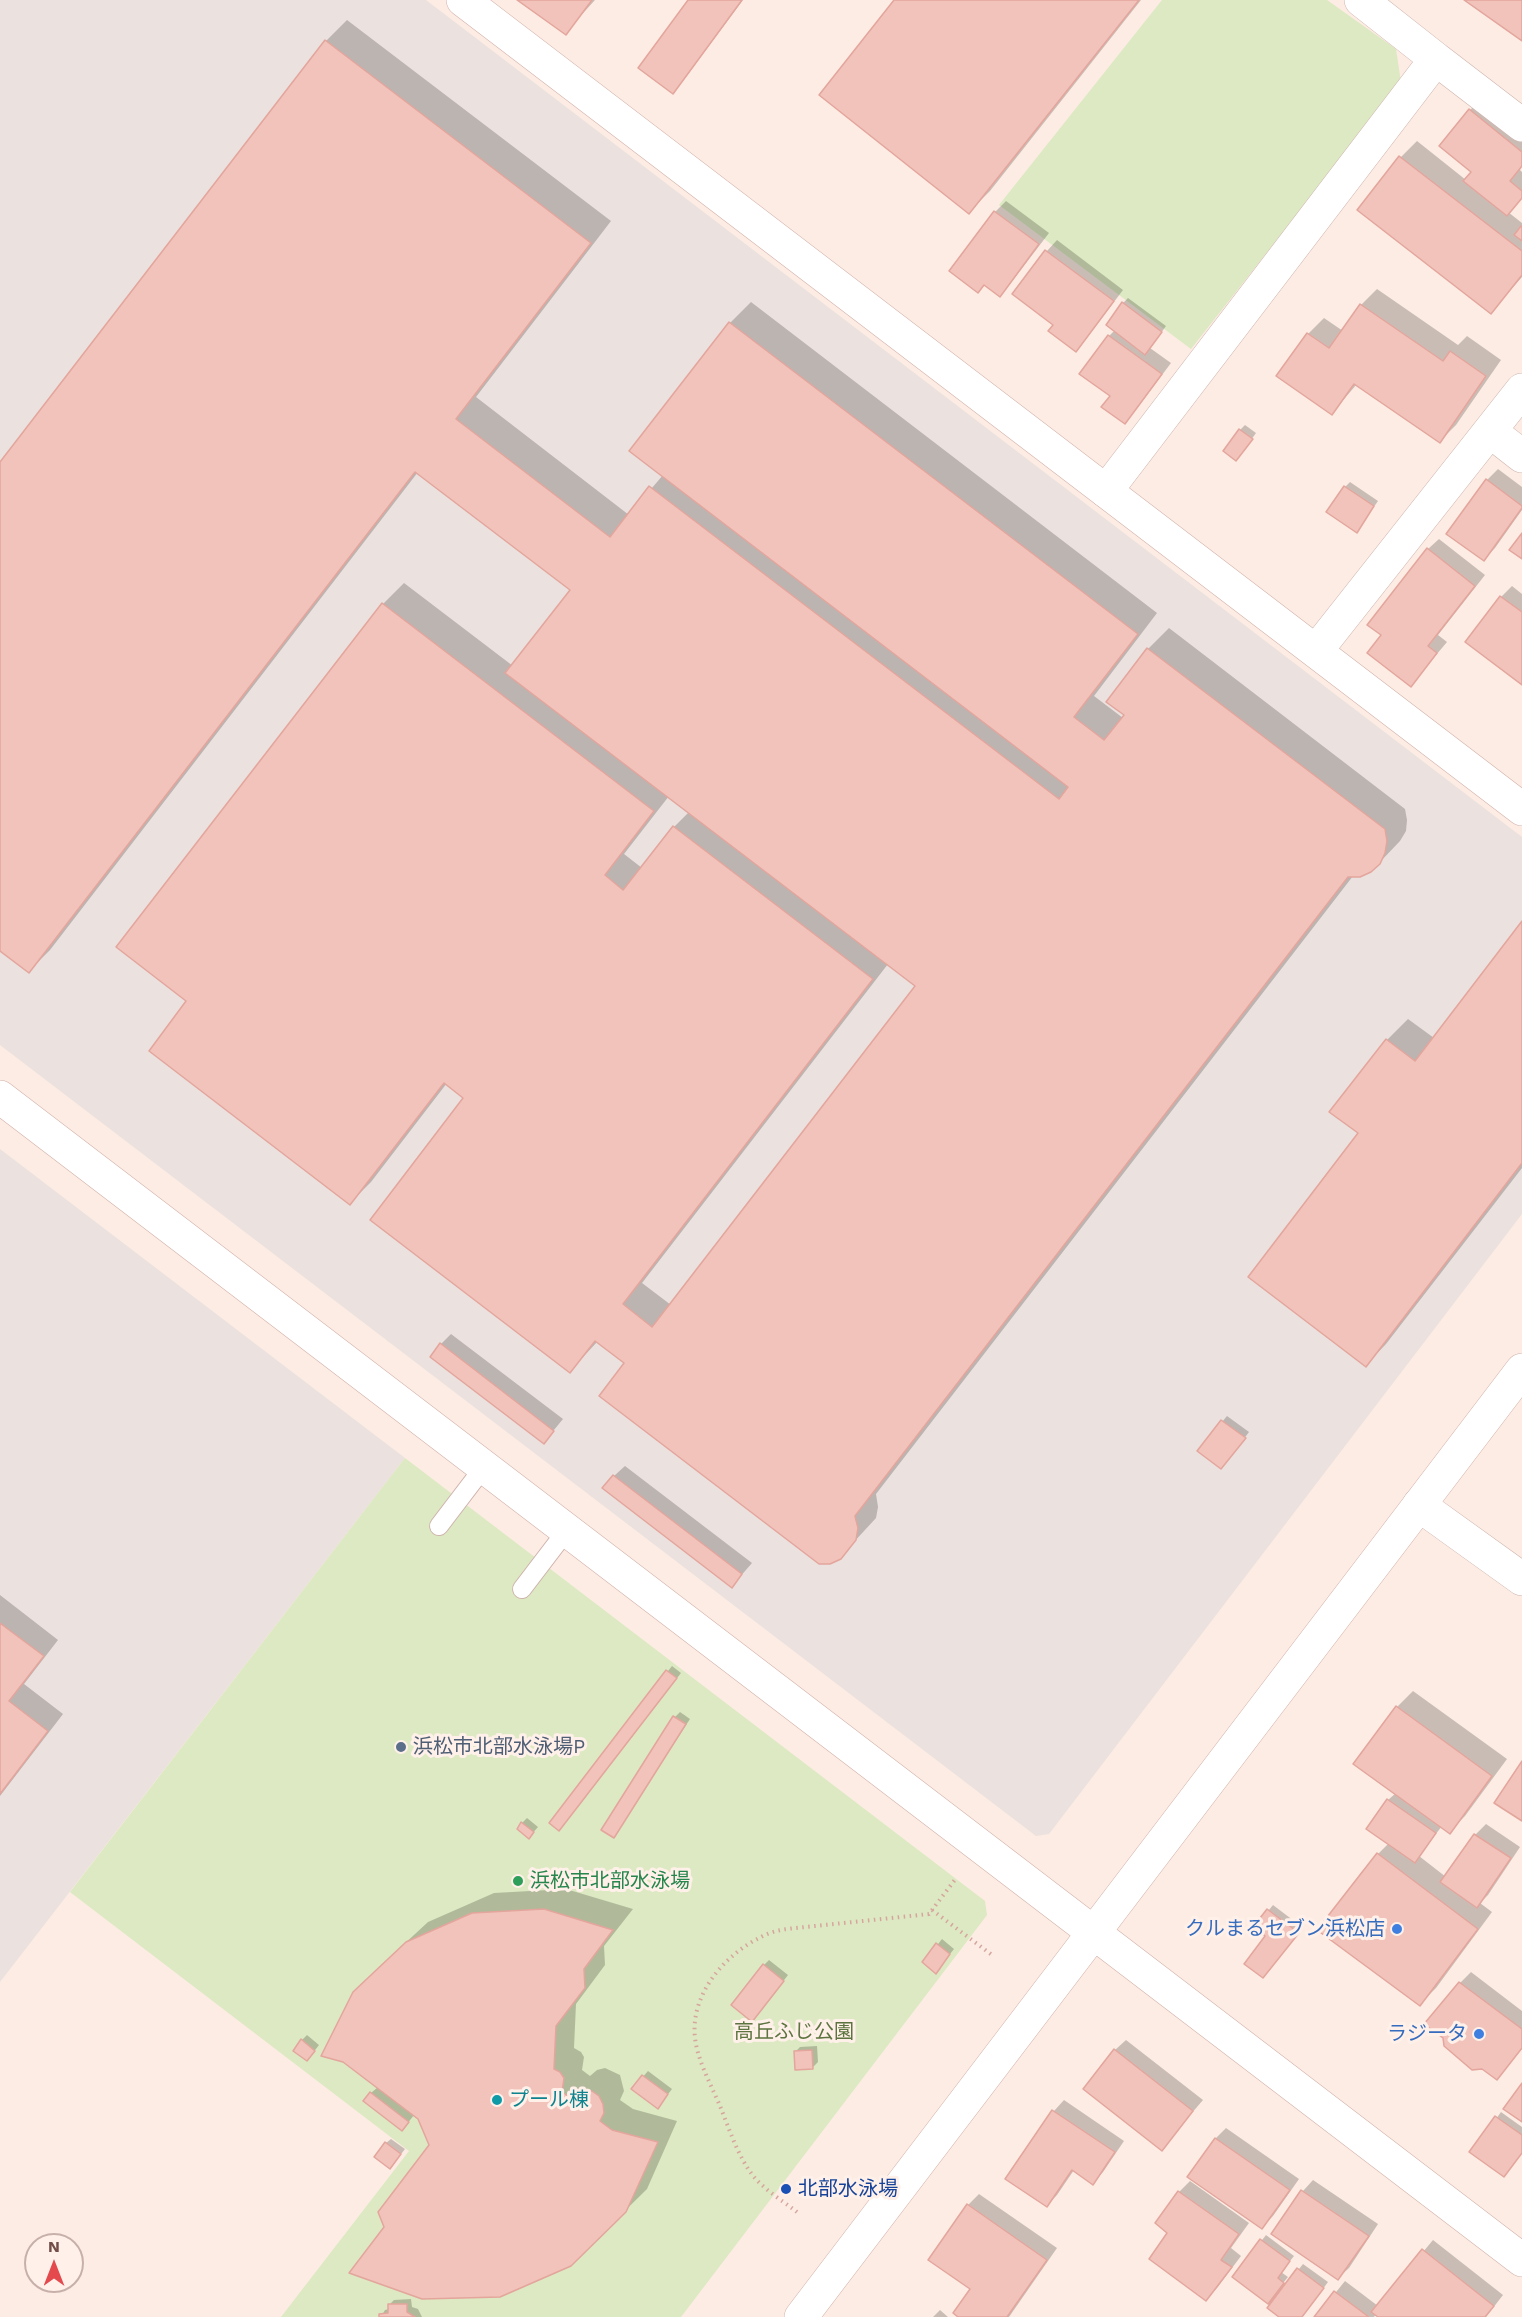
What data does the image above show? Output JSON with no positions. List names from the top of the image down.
{
  "parks": ["高丘ふじ公園"],
  "places": [
    "浜松市北部水泳場P",
    "浜松市北部水泳場",
    "クルまるセブン浜松店",
    "ラジータ",
    "プール棟",
    "北部水泳場"
  ],
  "north": "top"
}
